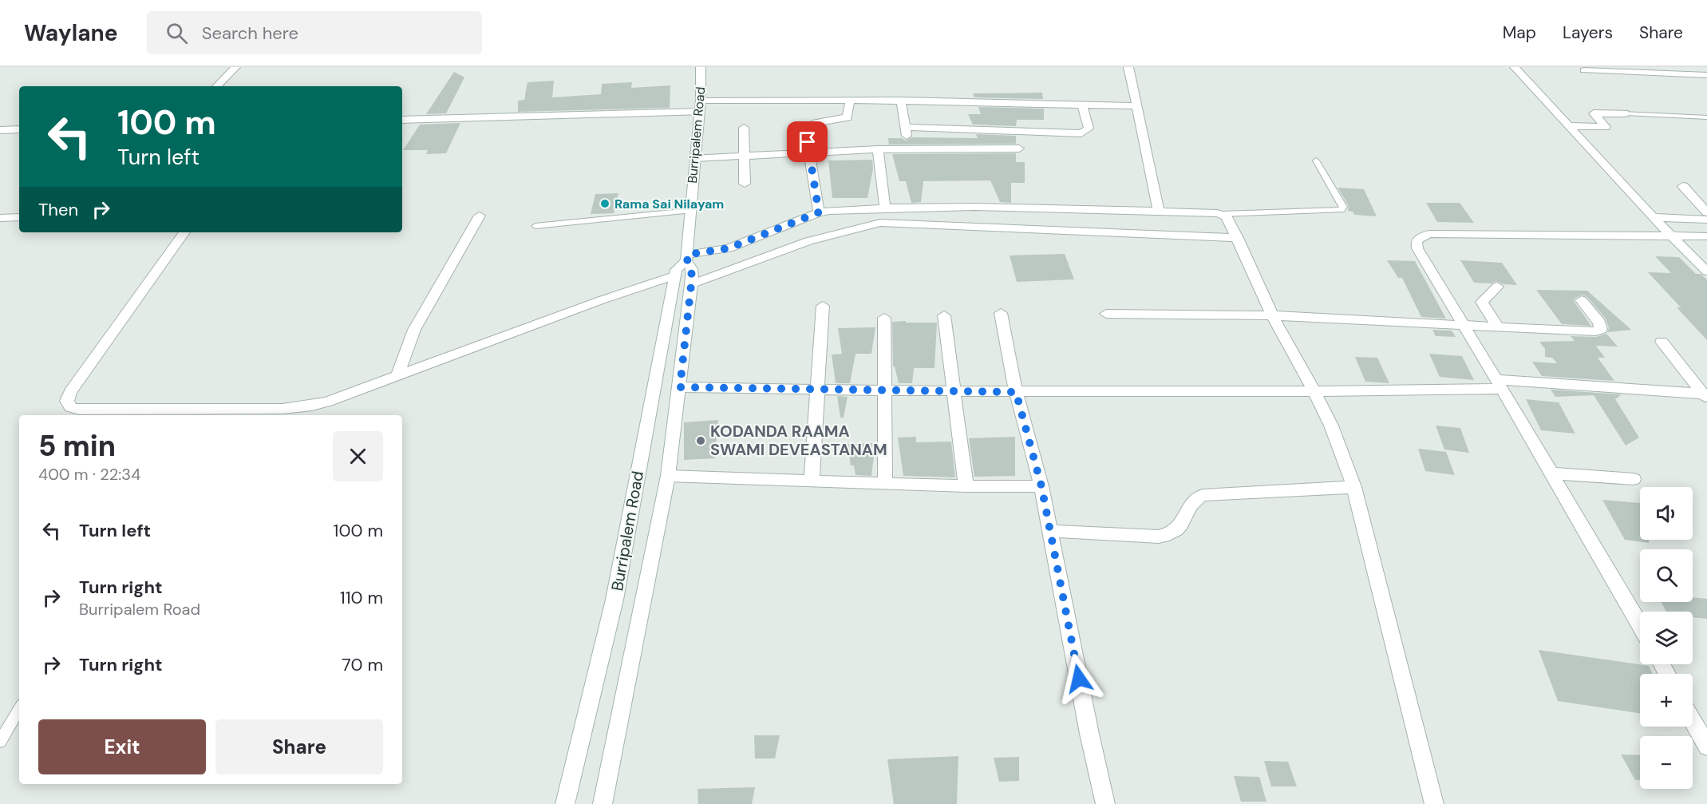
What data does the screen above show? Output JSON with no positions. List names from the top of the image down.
{
  "streets": {
    "street": ["Burripalem Road"]
  },
  "places": ["Rama Sai Nilayam", "KODANDA RAAMA SWAMI DEVEASTANAM"],
  "page": {
    "header": "Waylane",
    "search": "Search here",
    "nav": ["Map", "Layers", "Share"],
    "turn": ["100 m", "Turn left"],
    "then": "Then",
    "heading": ["5 min", "400 m · 22:34"],
    "map_buttons": ["+", "−"],
    "list": [
      {
        "name": "Turn left",
        "value": "100 m"
      },
      {
        "name": "Turn right",
        "note": "Burripalem Road",
        "value": "110 m"
      },
      {
        "name": "Turn right",
        "value": "70 m"
      }
    ],
    "buttons": ["Exit", "Share"]
  }
}
